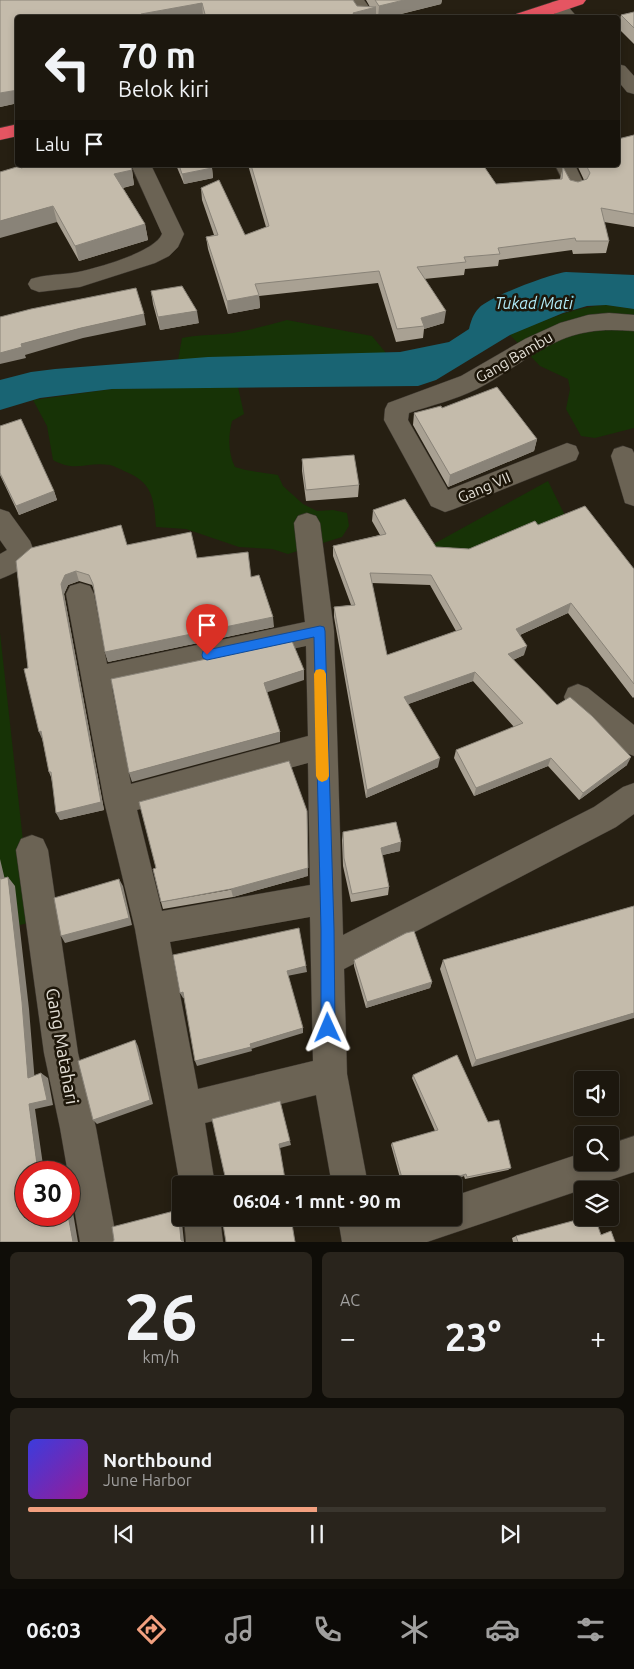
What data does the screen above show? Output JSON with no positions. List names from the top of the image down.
{
  "streets": {
    "street": ["Gang Bambu", "Gang VII", "Gang Matahari"]
  },
  "crossings": [
    ["Gang Bambu", "Gang VII"]
  ],
  "water": ["Tukad Mati"],
  "page": {
    "turn": ["70 m", "Belok kiri"],
    "then": "Lalu",
    "limit": "30",
    "trip": "06:04 · 1 mnt · 90 m",
    "tile": [
      ["26", "km/h"],
      "AC"
    ],
    "heat": ["−", "23°", "+"],
    "song": ["Northbound", "June Harbor"],
    "tabs": "06:03"
  }
}
